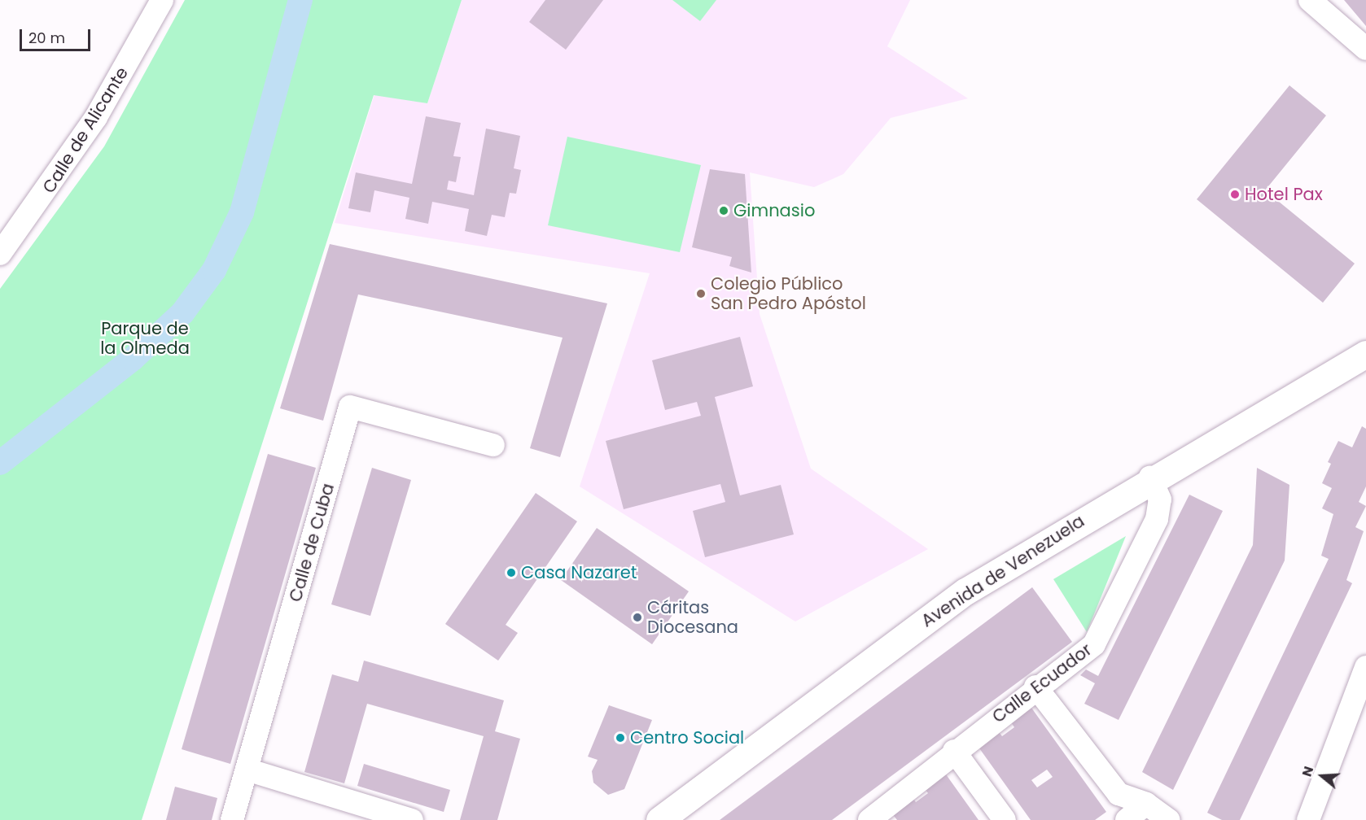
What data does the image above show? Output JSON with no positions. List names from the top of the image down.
{
  "streets": {
    "street": [
      "Calle de Alicante",
      "Calle de Cuba",
      "Avenida de Venezuela",
      "Calle Ecuador"
    ]
  },
  "crossings": [
    ["Avenida de Venezuela", "Calle Ecuador"]
  ],
  "parks": ["Parque de la Olmeda"],
  "places": [
    "Hotel Pax",
    "Gimnasio",
    "Colegio Público San Pedro Apóstol",
    "Casa Nazaret",
    "Cáritas Diocesana",
    "Centro Social"
  ],
  "scale_bar": "20 m",
  "north": "left"
}
